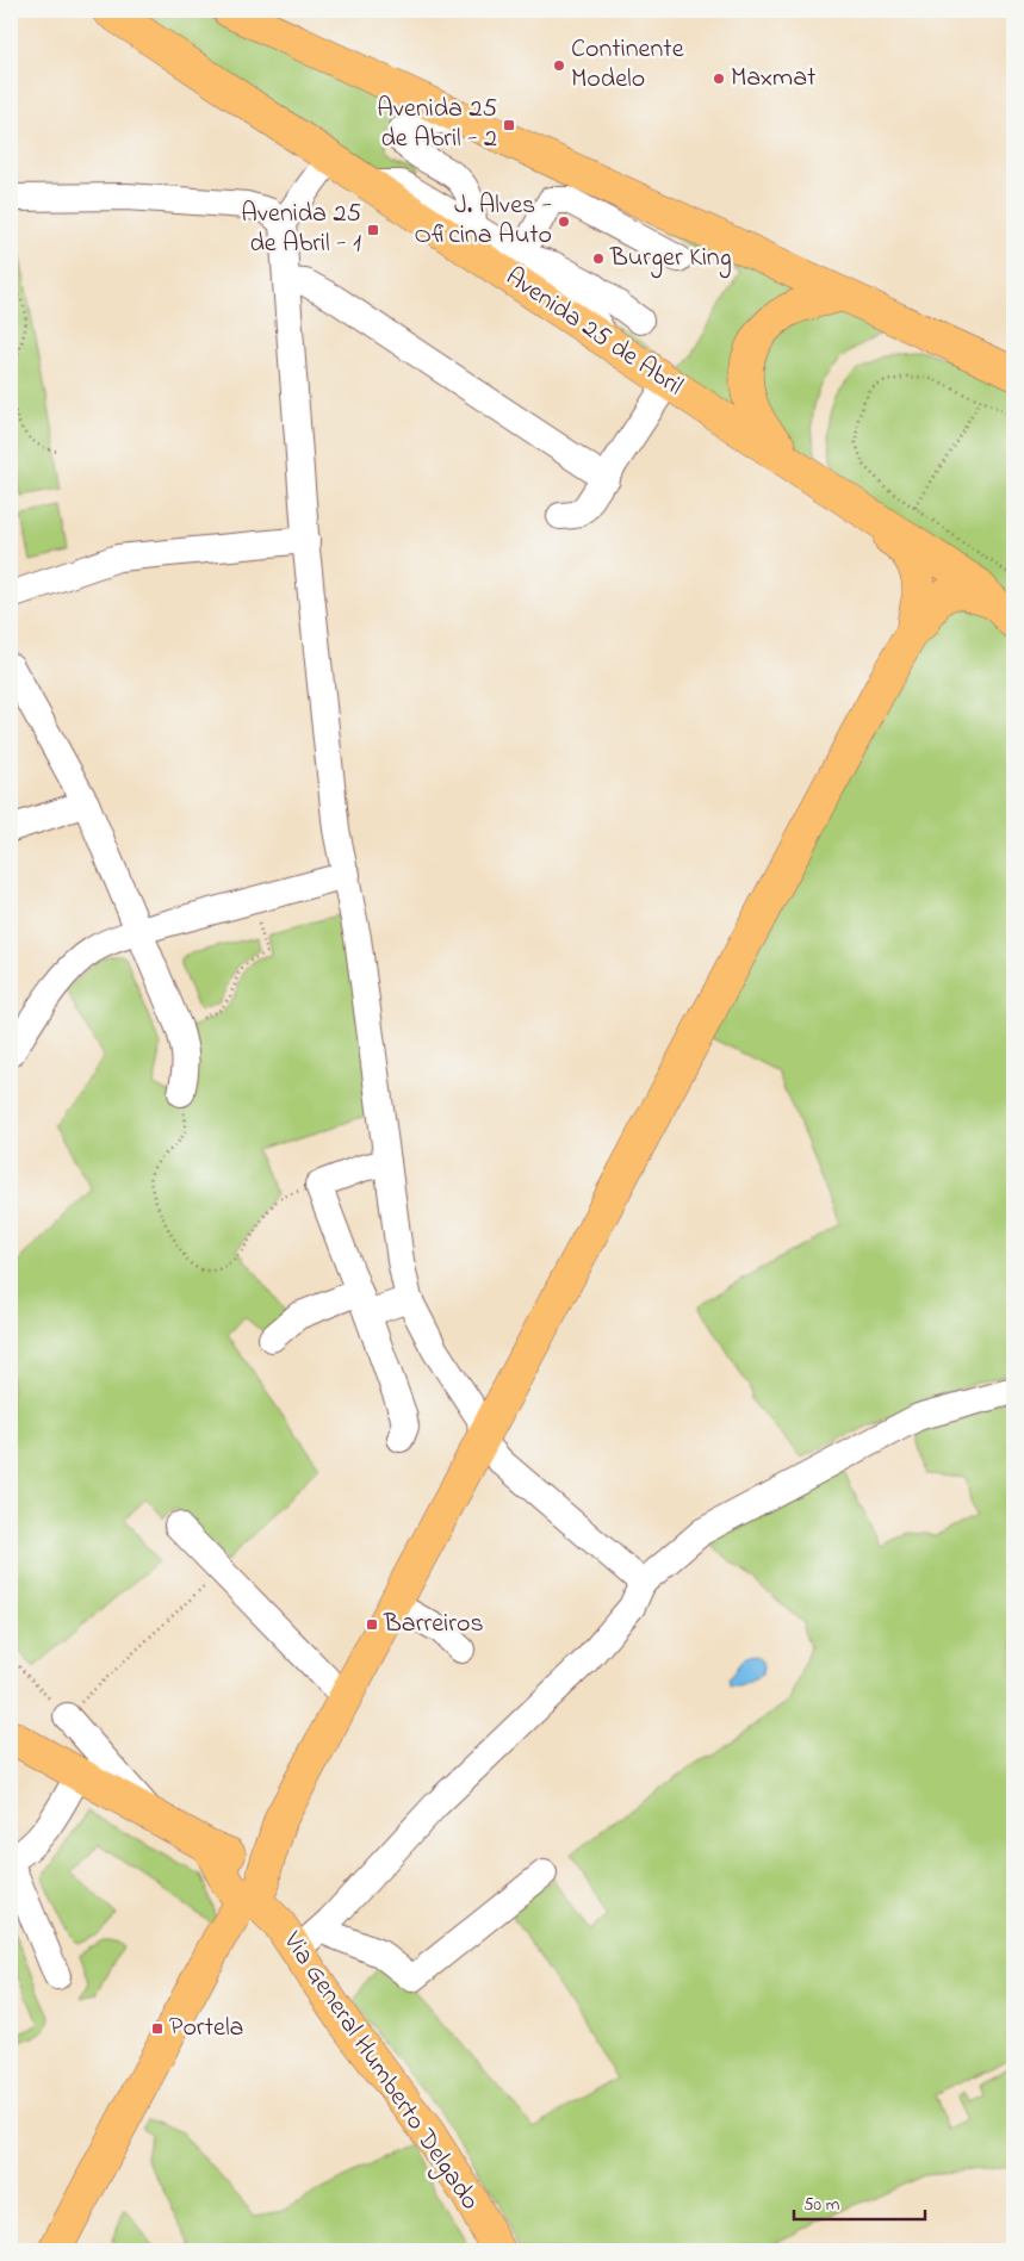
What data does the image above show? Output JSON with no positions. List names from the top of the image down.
{
  "streets": {
    "main road": ["Avenida 25 de Abril", "Via General Humberto Delgado"]
  },
  "places": {
    "other": [
      "Continente Modelo",
      "Maxmat",
      "J. Alves - Oficina Auto",
      "Burger King"
    ],
    "transit": [
      "Avenida 25 de Abril - 2",
      "Avenida 25 de Abril - 1",
      "Barreiros",
      "Portela"
    ]
  },
  "scale_bar": "50 m"
}
